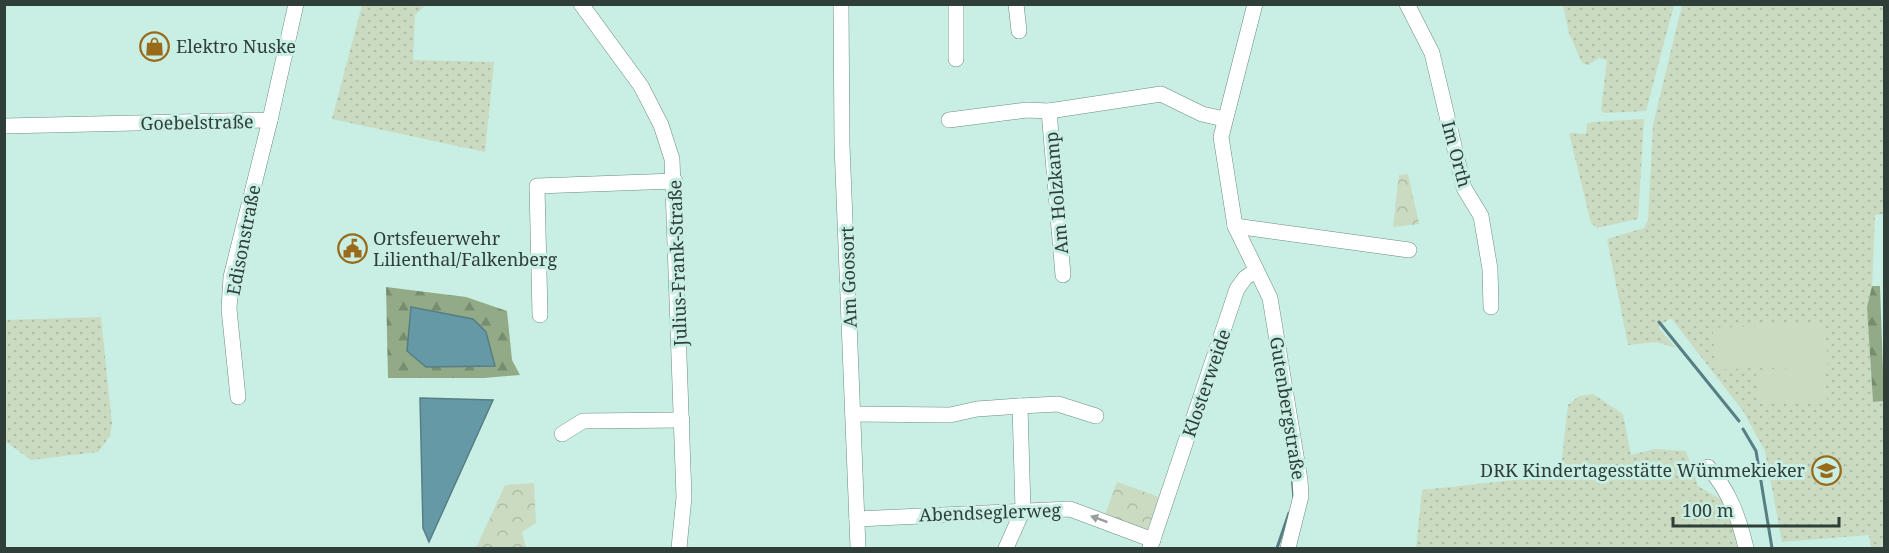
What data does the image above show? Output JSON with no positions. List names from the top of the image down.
{
  "streets": {
    "street": [
      "Goebelstraße",
      "Im Orth",
      "Am Holzkamp",
      "Edisonstraße",
      "Julius-Frank-Straße",
      "Am Goosort",
      "Klosterweide",
      "Gutenbergstraße",
      "Abendseglerweg"
    ]
  },
  "crossings": [
    ["Goebelstraße", "Edisonstraße"],
    ["Am Goosort", "Abendseglerweg"],
    ["Klosterweide", "Gutenbergstraße"],
    ["Klosterweide", "Abendseglerweg"]
  ],
  "places": {
    "shop": ["Elektro Nuske"],
    "public building": ["Ortsfeuerwehr Lilienthal/Falkenberg"],
    "school or university": ["DRK Kindertagesstätte Wümmekieker"]
  },
  "scale_bar": "100 m"
}
